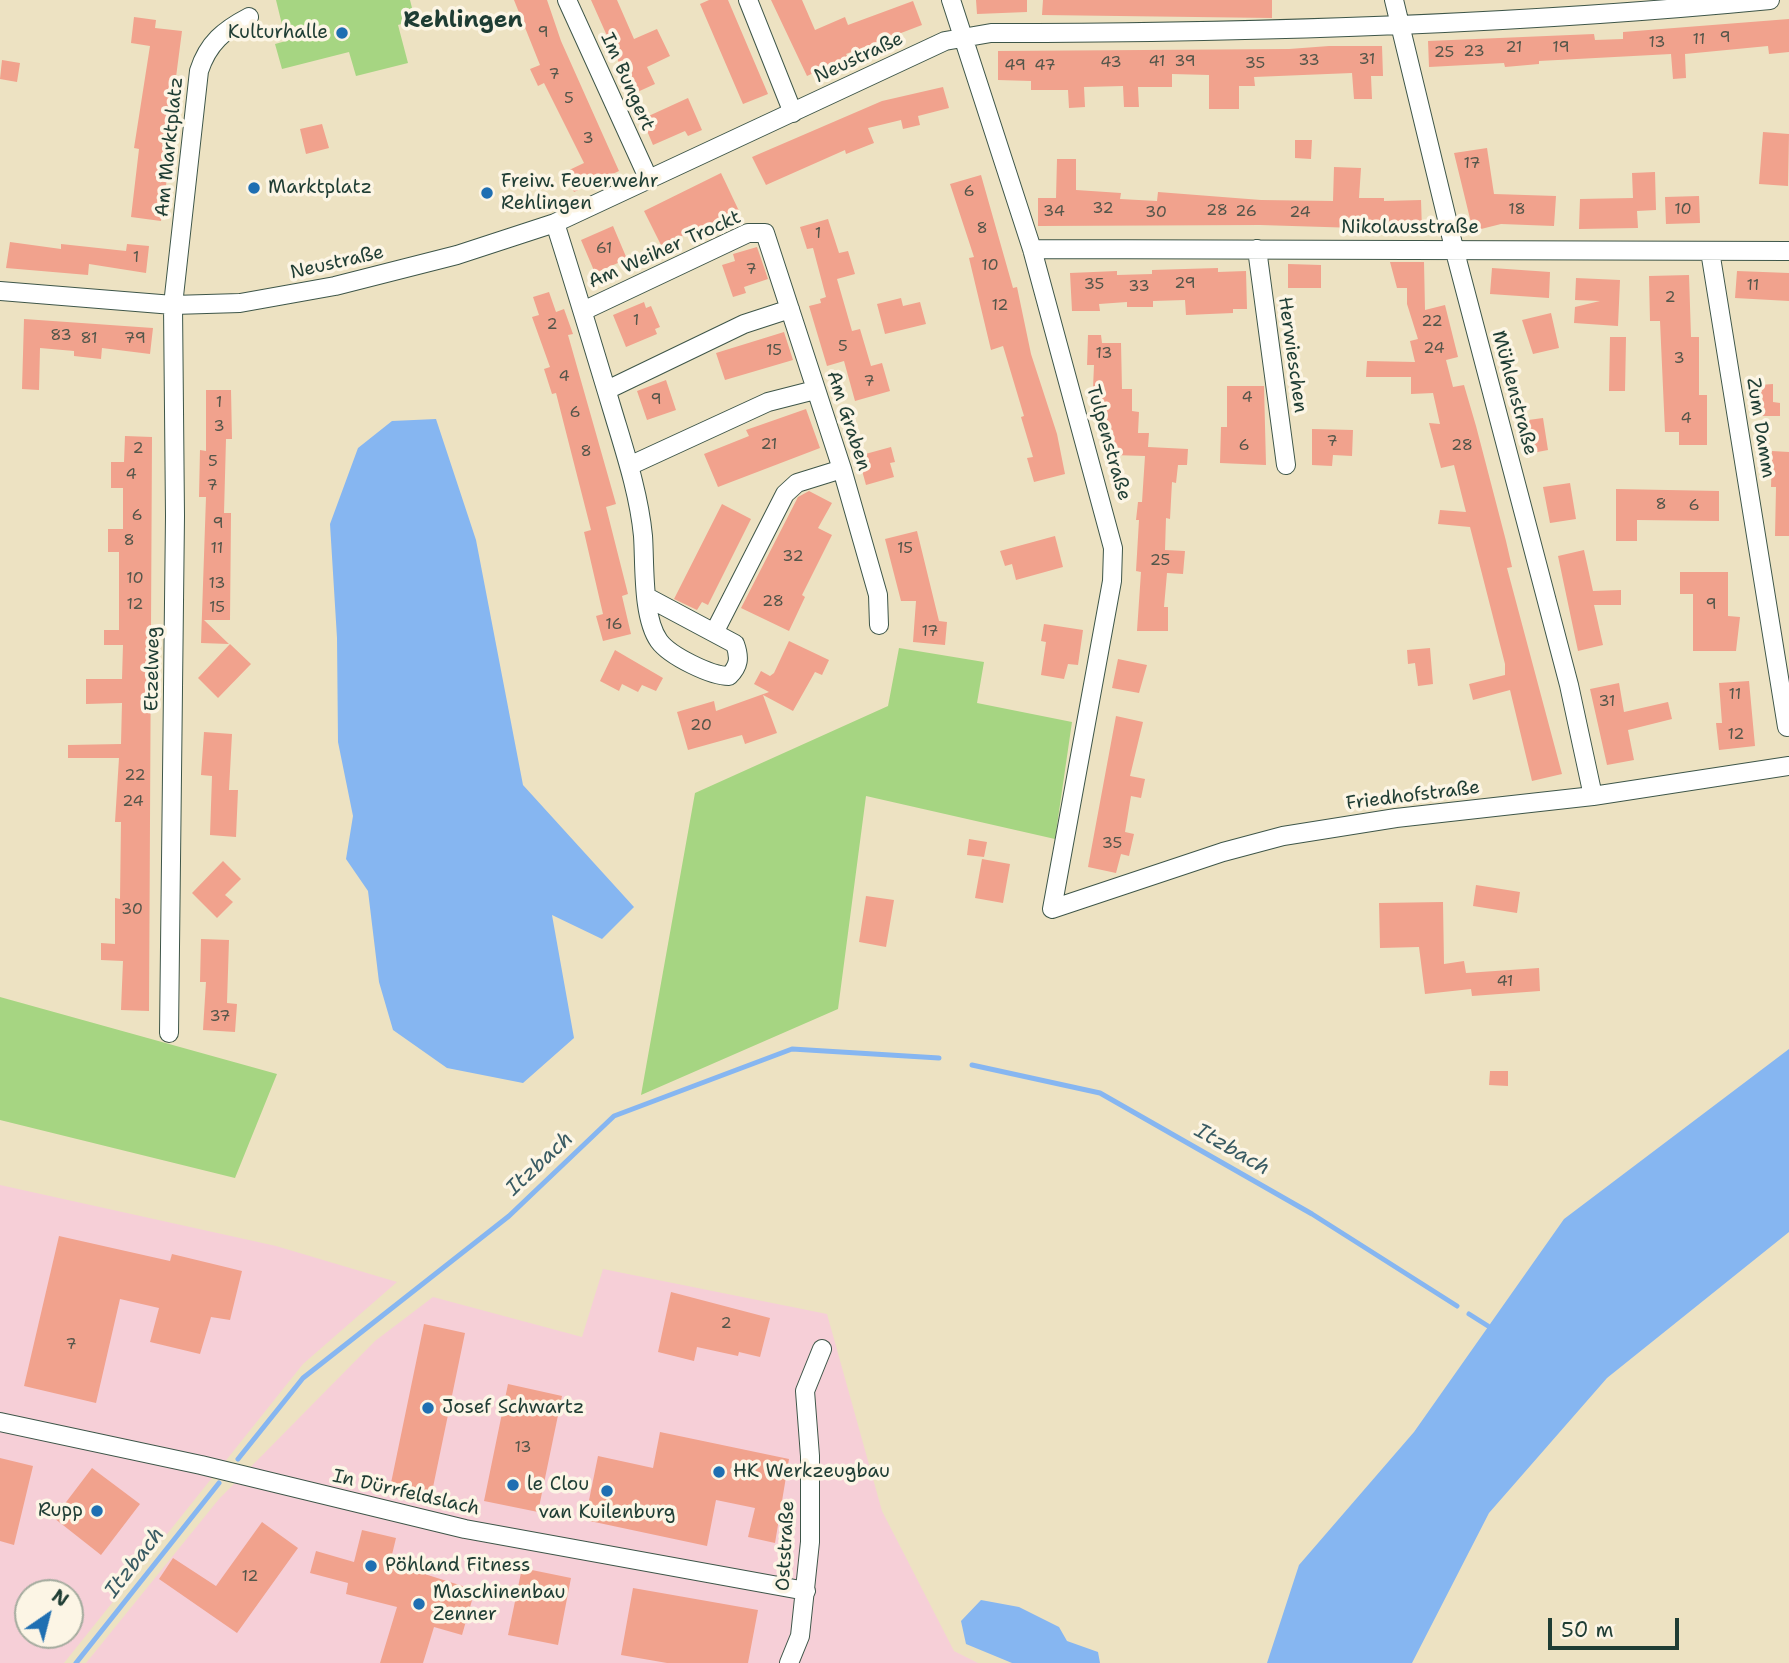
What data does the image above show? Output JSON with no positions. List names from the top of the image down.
{
  "streets": {
    "street": [
      "Neustraße",
      "Im Bungert",
      "Am Marktplatz",
      "Nikolausstraße",
      "Am Weiher Trockt",
      "Herwieschen",
      "Mühlenstraße",
      "Am Graben",
      "Zum Damm",
      "Tulpenstraße",
      "Etzelweg",
      "Friedhofstraße",
      "In Dürrfeldslach",
      "Oststraße"
    ]
  },
  "crossings": [
    ["Neustraße", "Im Bungert"],
    ["Neustraße", "Am Marktplatz"],
    ["Neustraße", "Am Weiher Trockt"],
    ["Neustraße", "Mühlenstraße"],
    ["Neustraße", "Tulpenstraße"],
    ["Neustraße", "Etzelweg"],
    ["Am Marktplatz", "Etzelweg"],
    ["Nikolausstraße", "Herwieschen"],
    ["Nikolausstraße", "Mühlenstraße"],
    ["Nikolausstraße", "Zum Damm"],
    ["Nikolausstraße", "Tulpenstraße"],
    ["Am Weiher Trockt", "Am Graben"],
    ["Mühlenstraße", "Friedhofstraße"],
    ["Tulpenstraße", "Friedhofstraße"],
    ["In Dürrfeldslach", "Oststraße"]
  ],
  "districts": ["Rehlingen"],
  "water": ["Itzbach"],
  "places": [
    "Kulturhalle",
    "Marktplatz",
    "Freiw. Feuerwehr Rehlingen",
    "Josef Schwartz",
    "HK Werkzeugbau",
    "le Clou",
    "van Kuilenburg",
    "Rupp",
    "Pöhland Fitness",
    "Maschinenbau Zenner"
  ],
  "house_numbers": [
    "9",
    "9",
    "11",
    "13",
    "21",
    "19",
    "23",
    "25",
    "31",
    "33",
    "41",
    "39",
    "43",
    "35",
    "49",
    "47",
    "7",
    "5",
    "3",
    "17",
    "6",
    "32",
    "18",
    "10",
    "28",
    "34",
    "26",
    "30",
    "24",
    "8",
    "1",
    "61",
    "1",
    "10",
    "7",
    "29",
    "35",
    "11",
    "33",
    "2",
    "12",
    "1",
    "22",
    "2",
    "83",
    "81",
    "79",
    "5",
    "24",
    "15",
    "13",
    "3",
    "4",
    "7",
    "4",
    "9",
    "1",
    "6",
    "4",
    "3",
    "7",
    "21",
    "6",
    "28",
    "2",
    "8",
    "5",
    "4",
    "7",
    "8",
    "6",
    "6",
    "9",
    "8",
    "11",
    "15",
    "32",
    "25",
    "10",
    "13",
    "28",
    "12",
    "9",
    "15",
    "16",
    "17",
    "11",
    "31",
    "20",
    "12",
    "22",
    "24",
    "35",
    "30",
    "41",
    "37",
    "2",
    "7",
    "13",
    "12"
  ],
  "scale_bar": "50 m",
  "north": "top right"
}
